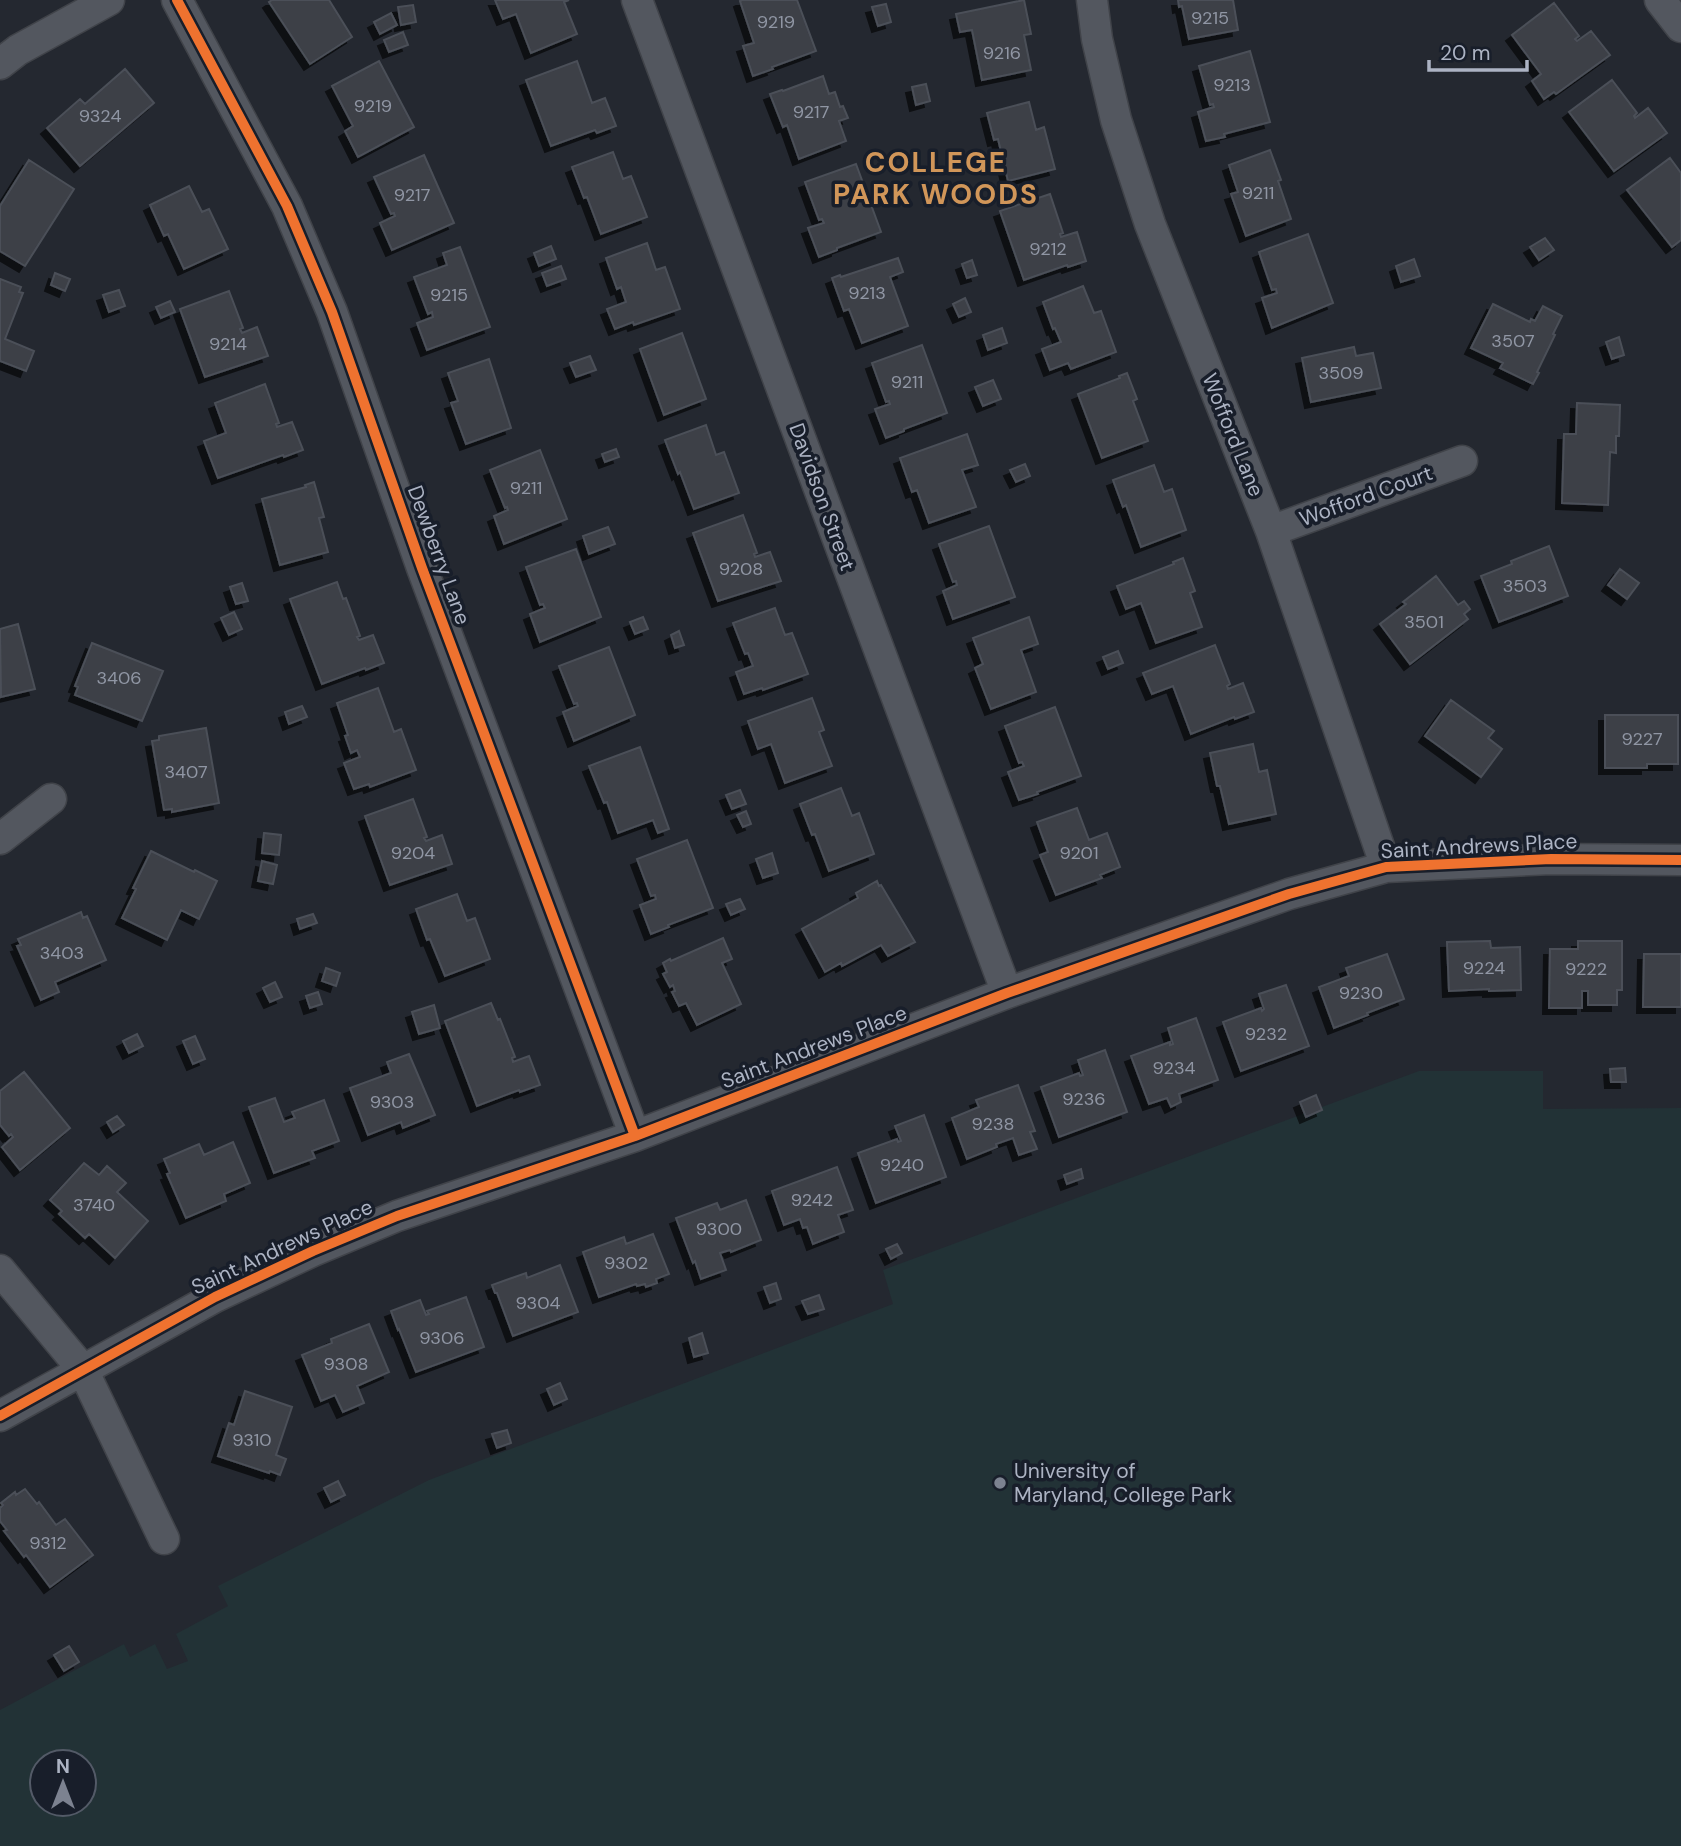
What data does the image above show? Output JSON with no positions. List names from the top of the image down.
{
  "streets": {
    "street": [
      "Wofford Lane",
      "Wofford Court",
      "Davidson Street",
      "Dewberry Lane",
      "Saint Andrews Place"
    ]
  },
  "crossings": [
    ["Wofford Lane", "Wofford Court"],
    ["Wofford Lane", "Saint Andrews Place"],
    ["Davidson Street", "Saint Andrews Place"],
    ["Dewberry Lane", "Saint Andrews Place"]
  ],
  "districts": ["COLLEGE PARK WOODS"],
  "places": ["University of Maryland, College Park"],
  "house_numbers": [
    "9215",
    "9219",
    "9216",
    "9213",
    "9219",
    "9217",
    "9324",
    "9211",
    "9217",
    "9212",
    "9213",
    "9215",
    "3507",
    "9214",
    "3509",
    "9211",
    "9211",
    "9208",
    "3503",
    "3501",
    "3406",
    "9227",
    "3407",
    "9204",
    "9201",
    "3403",
    "9224",
    "9222",
    "9230",
    "9232",
    "9234",
    "9236",
    "9303",
    "9238",
    "9240",
    "9242",
    "3740",
    "9300",
    "9302",
    "9304",
    "9306",
    "9308",
    "9310",
    "9312"
  ],
  "scale_bar": "20 m",
  "north": "top"
}
